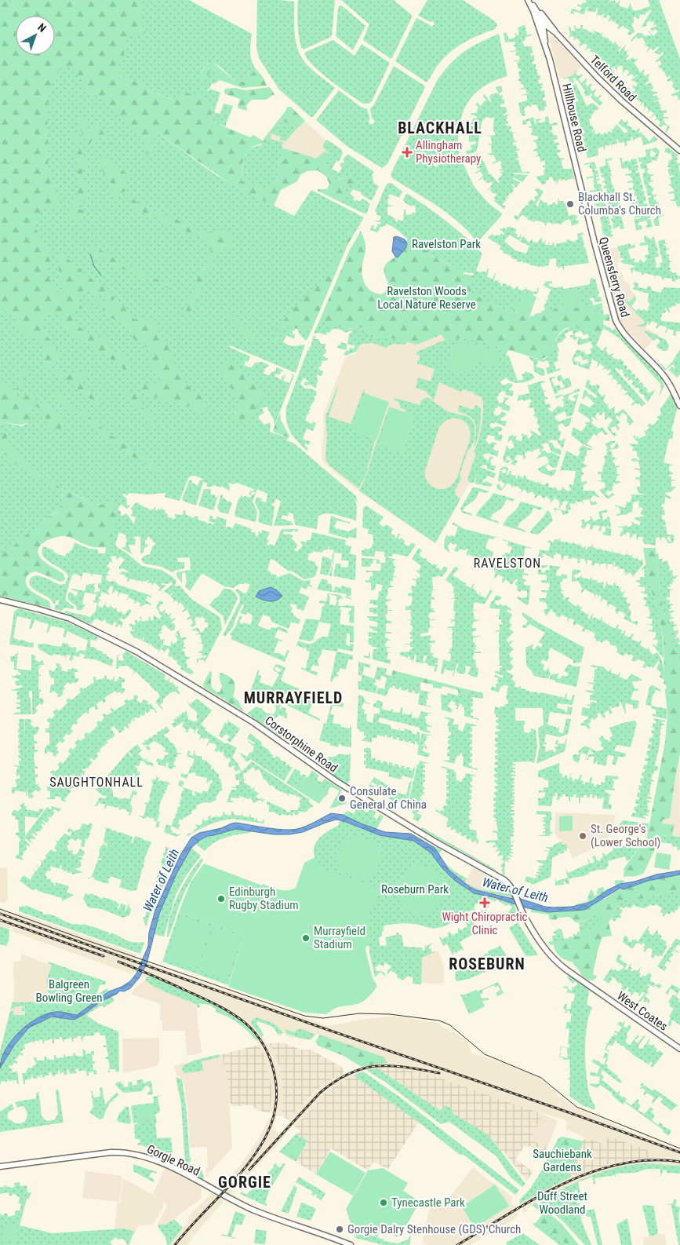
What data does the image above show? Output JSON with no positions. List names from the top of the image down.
{
  "streets": {
    "main road": [
      "Telford Road",
      "Hillhouse Road",
      "Queensferry Road",
      "Corstorphine Road",
      "West Coates",
      "Gorgie Road"
    ]
  },
  "crossings": [
    ["Telford Road", "Hillhouse Road"],
    ["Hillhouse Road", "Queensferry Road"],
    ["Corstorphine Road", "West Coates"]
  ],
  "districts": [
    "BLACKHALL",
    "RAVELSTON",
    "MURRAYFIELD",
    "SAUGHTONHALL",
    "ROSEBURN",
    "GORGIE"
  ],
  "water": ["Water of Leith"],
  "parks": [
    "Ravelston Park",
    "Ravelston Woods Local Nature Reserve",
    "Roseburn Park",
    "Balgreen Bowling Green",
    "Sauchiebank Gardens",
    "Duff Street Woodland"
  ],
  "places": {
    "health": ["Allingham Physiotherapy", "Wight Chiropractic Clinic"],
    "other": [
      "Blackhall St. Columba's Church",
      "Consulate General of China",
      "St. George's (Lower School)",
      "Edinburgh Rugby Stadium",
      "Murrayfield Stadium",
      "Tynecastle Park",
      "Gorgie Dalry Stenhouse (GDS) Church"
    ]
  },
  "north": "top right"
}
